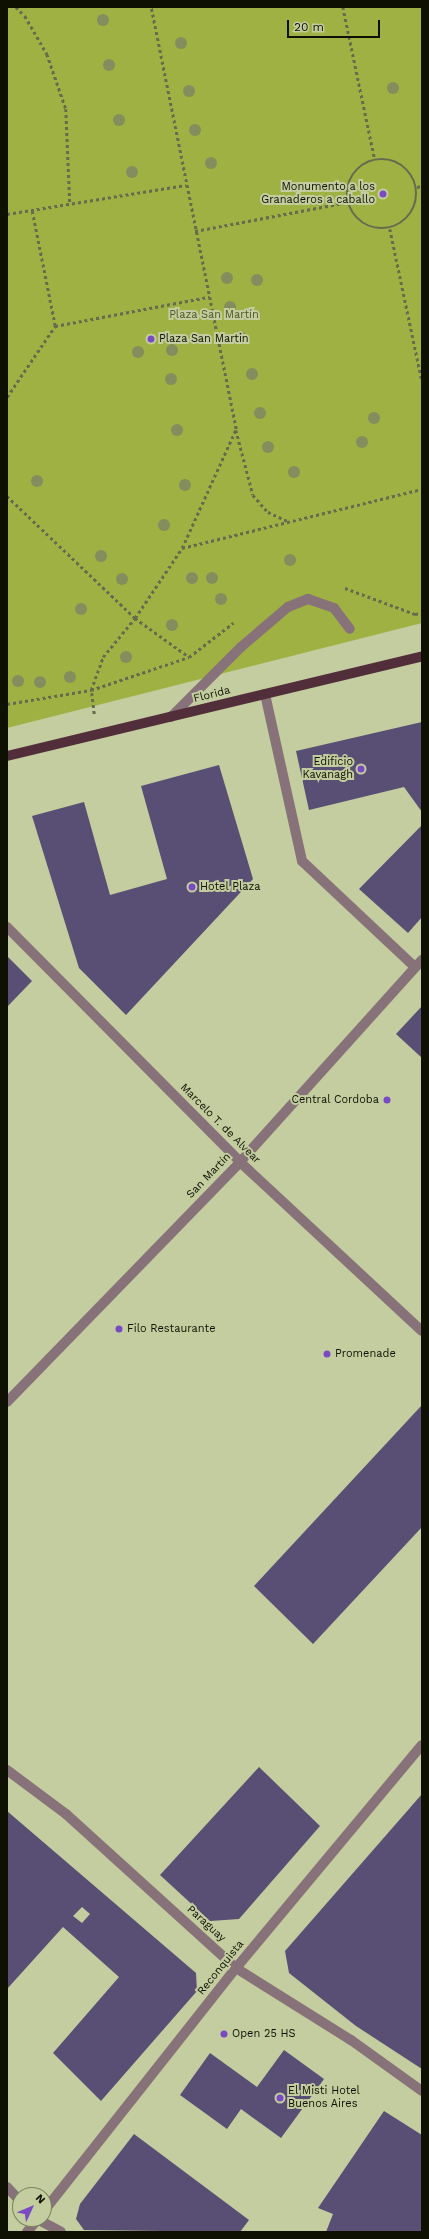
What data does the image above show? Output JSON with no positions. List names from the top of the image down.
{
  "streets": {
    "main road": ["Florida"],
    "street": [
      "Marcelo T. de Alvear",
      "San Martín",
      "Paraguay",
      "Reconquista"
    ]
  },
  "crossings": [
    ["Marcelo T. de Alvear", "San Martín"],
    ["Paraguay", "Reconquista"]
  ],
  "parks": ["Plaza San Martín"],
  "places": [
    "Monumento a los Granaderos a caballo",
    "Plaza San Martin",
    "Edificio Kavanagh",
    "Hotel Plaza",
    "Central Cordoba",
    "Filo Restaurante",
    "Promenade",
    "Open 25 HS",
    "El Misti Hotel Buenos Aires"
  ],
  "scale_bar": "20 m",
  "north": "top right"
}
